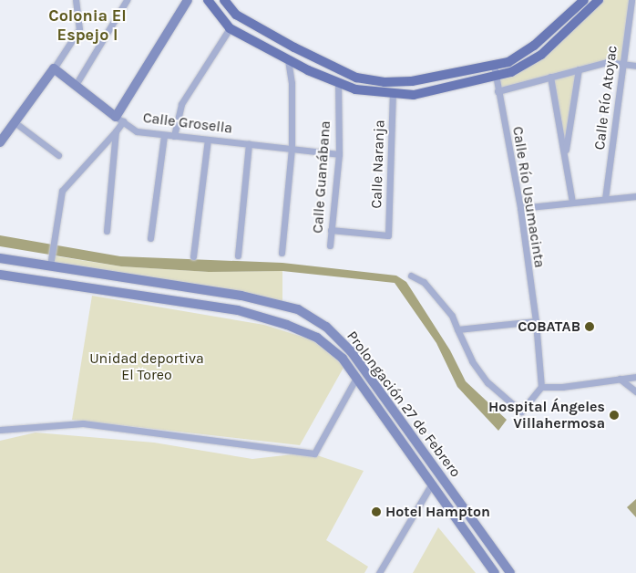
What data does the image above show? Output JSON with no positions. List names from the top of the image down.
{
  "streets": {
    "main road": ["Calle Grosella", "Prolongación 27 de Febrero"],
    "street": [
      "Calle Río Atoyac",
      "Calle Naranja",
      "Calle Guanábana",
      "Calle Río Usumacinta"
    ]
  },
  "crossings": [
    ["Calle Grosella", "Calle Guanábana"],
    ["Calle Naranja", "Calle Guanábana"]
  ],
  "districts": ["Colonia El Espejo I"],
  "parks": ["Unidad deportiva El Toreo"],
  "places": ["COBATAB", "Hospital Ángeles Villahermosa", "Hotel Hampton"]
}
